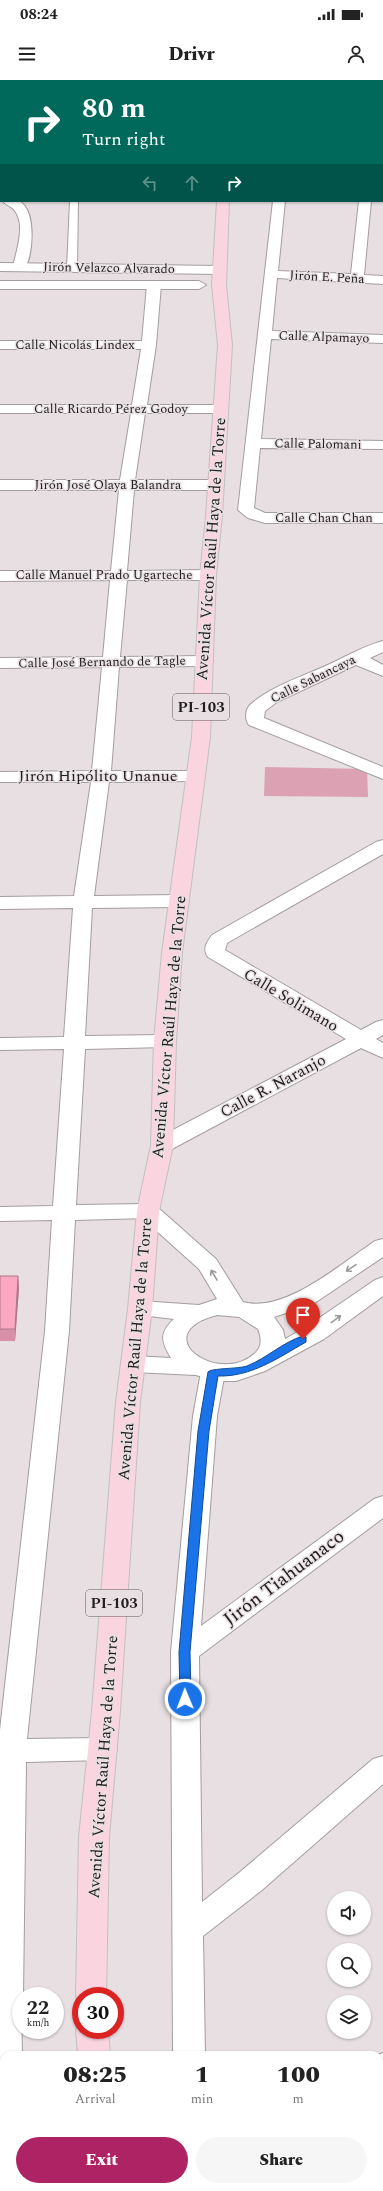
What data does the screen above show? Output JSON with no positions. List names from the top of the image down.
{
  "streets": {
    "main road": ["Avenida Víctor Raúl Haya de la Torre", "PI-103"],
    "street": [
      "Jirón Velazco Alvarado",
      "Jirón E. Peña",
      "Calle Alpamayo",
      "Calle Nicolás Lindex",
      "Calle Ricardo Pérez Godoy",
      "Calle Palomani",
      "Jirón José Olaya Balandra",
      "Calle Chan Chan",
      "Calle Manuel Prado Ugarteche",
      "Calle José Bernando de Tagle",
      "Calle Sabancaya",
      "Jirón Hipólito Unanue",
      "Calle Solimano",
      "Calle R. Naranjo",
      "Jirón Tiahuanaco"
    ]
  },
  "crossings": [
    ["Jirón Velazco Alvarado", "Avenida Víctor Raúl Haya de la Torre"],
    ["Calle Ricardo Pérez Godoy", "Avenida Víctor Raúl Haya de la Torre"],
    ["Calle Palomani", "Calle Chan Chan"],
    ["Jirón José Olaya Balandra", "Avenida Víctor Raúl Haya de la Torre"],
    ["Avenida Víctor Raúl Haya de la Torre", "Calle Manuel Prado Ugarteche"],
    ["Avenida Víctor Raúl Haya de la Torre", "Calle José Bernando de Tagle"],
    ["Avenida Víctor Raúl Haya de la Torre", "Jirón Hipólito Unanue"],
    ["Avenida Víctor Raúl Haya de la Torre", "Calle R. Naranjo"],
    ["Calle Solimano", "Calle R. Naranjo"]
  ],
  "page": {
    "status": "08:24",
    "header": "Drivr",
    "turn": ["80 m", "Turn right"],
    "speed": "22 km/h",
    "limit": "30",
    "eta": [
      "08:25",
      "Arrival",
      "1",
      "min",
      "100",
      "m"
    ],
    "buttons": ["Exit", "Share"]
  }
}
